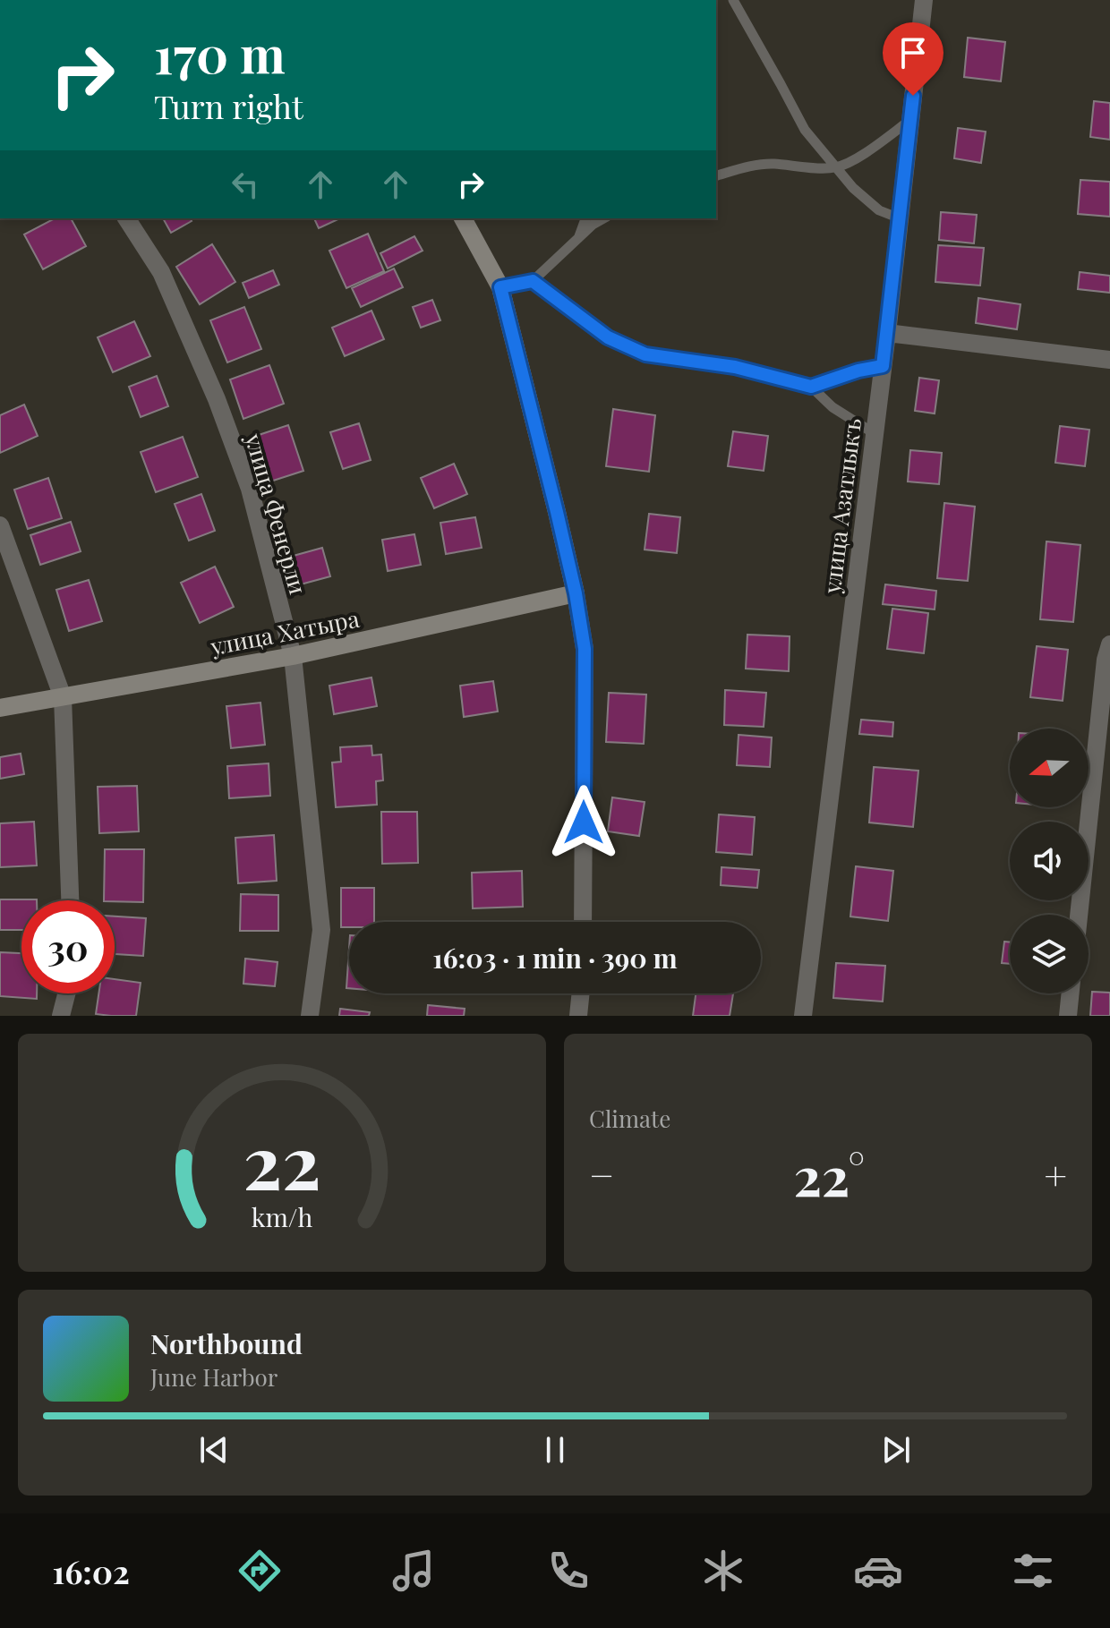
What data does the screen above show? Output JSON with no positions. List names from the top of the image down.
{
  "streets": {
    "street": ["улица Азатлыкъ", "улица Фенерли", "улица Хатыра"]
  },
  "crossings": [
    ["улица Фенерли", "улица Хатыра"]
  ],
  "north": "left",
  "page": {
    "turn": ["170 m", "Turn right"],
    "limit": "30",
    "trip": "16:03 · 1 min · 390 m",
    "tile": "Climate",
    "heat": ["−", "22°", "+"],
    "song": ["Northbound", "June Harbor"],
    "tabs": "16:02",
    "gauge": ["22", "km/h"]
  }
}
